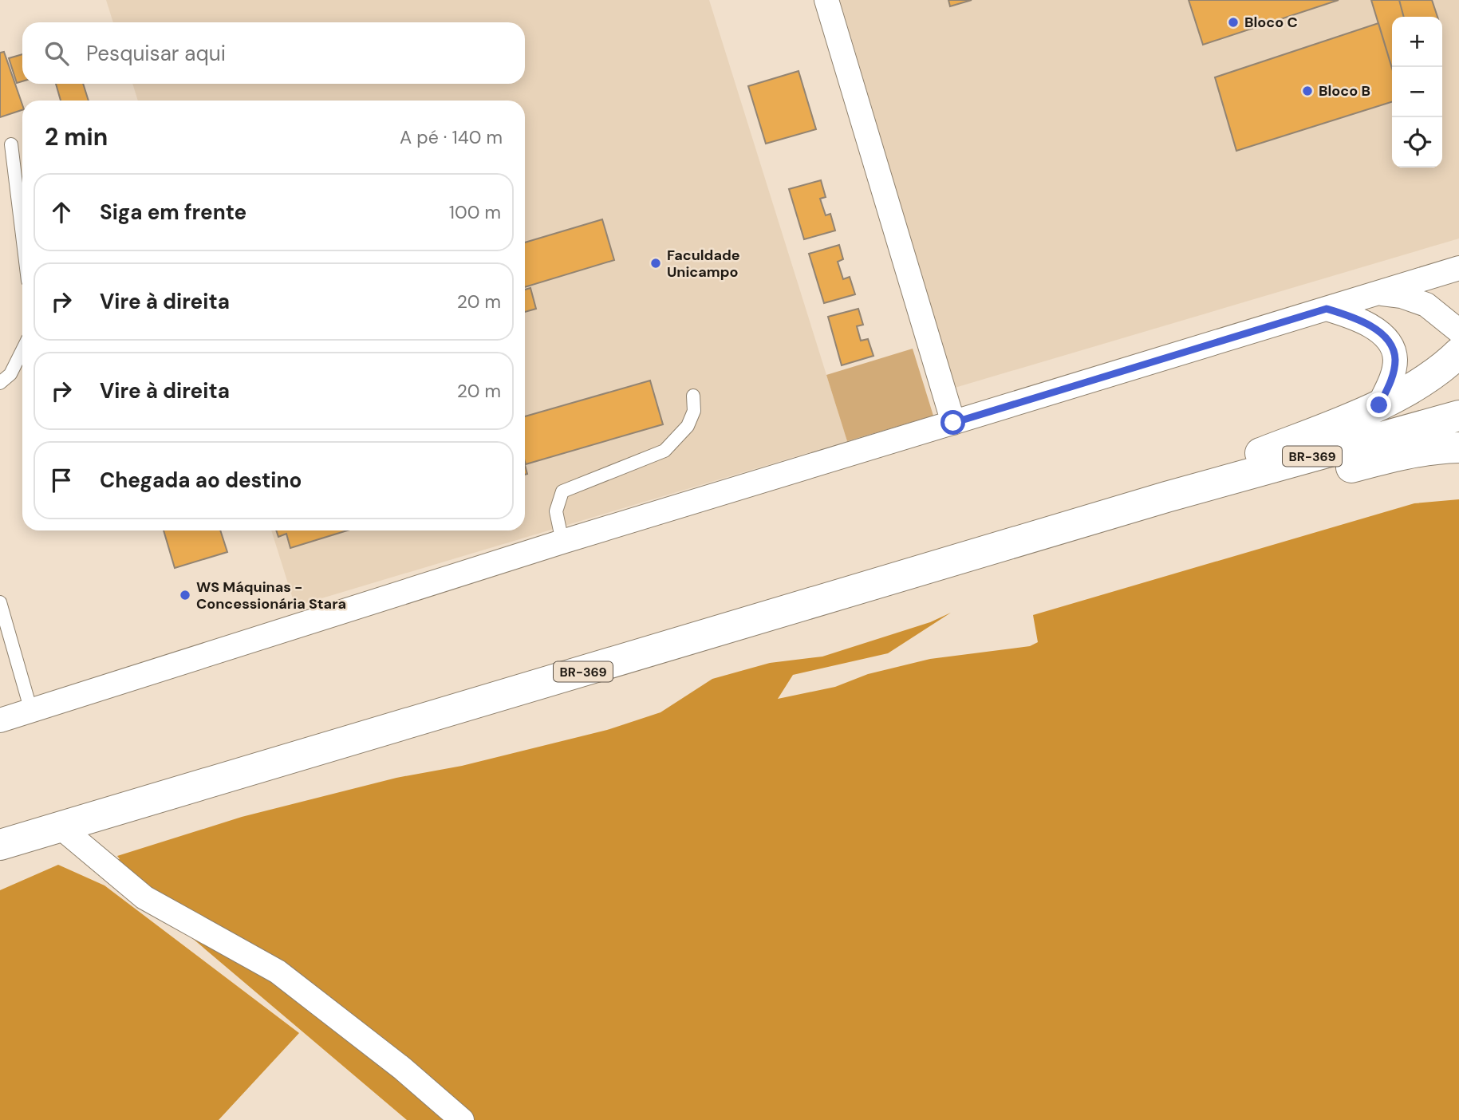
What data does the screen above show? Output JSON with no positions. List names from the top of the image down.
{
  "streets": {
    "highway": ["BR-369"]
  },
  "places": [
    "Bloco C",
    "Bloco B",
    "Faculdade Unicampo",
    "WS Máquinas - Concessionária Stara"
  ],
  "page": {
    "map_buttons": ["+", "−"],
    "search": "Pesquisar aqui",
    "heading": ["2 min", "A pé · 140 m"],
    "list": [
      ["Siga em frente", "100 m"],
      ["Vire à direita", "20 m"],
      ["Vire à direita", "20 m"],
      "Chegada ao destino"
    ]
  }
}
